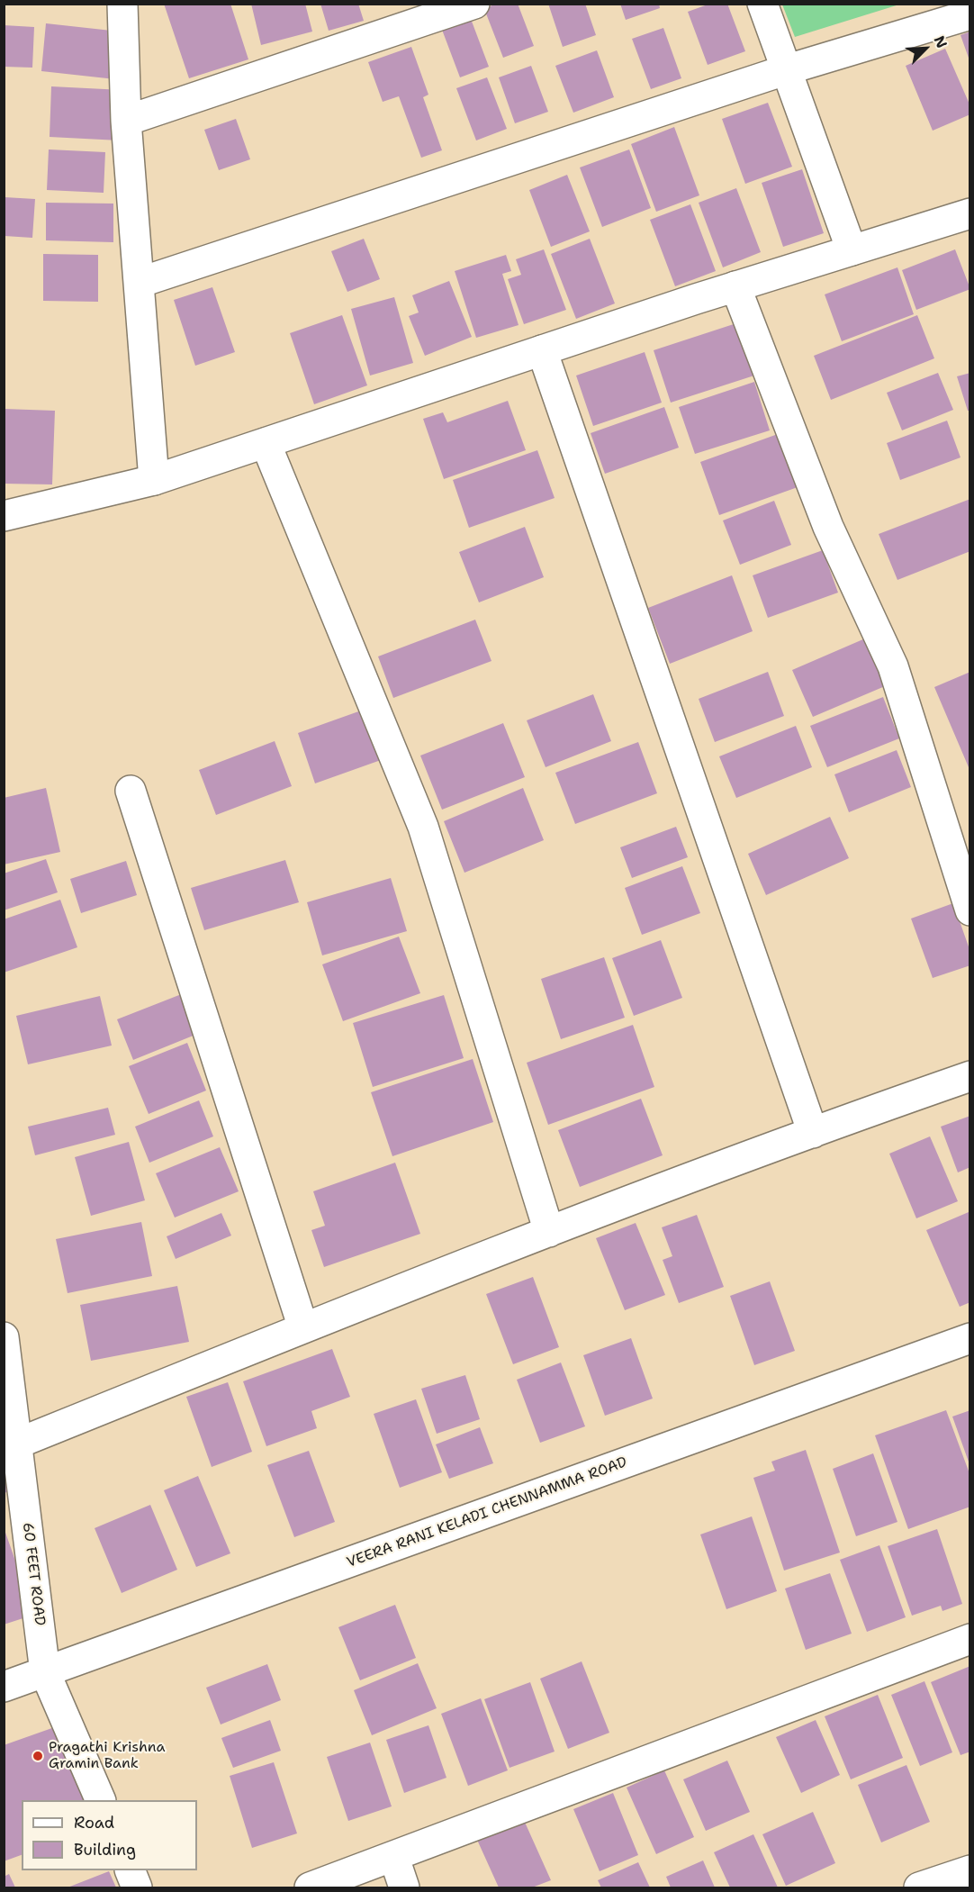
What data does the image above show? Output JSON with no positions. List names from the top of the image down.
{
  "streets": {
    "street": ["VEERA RANI KELADI CHENNAMMA ROAD", "60 FEET ROAD"]
  },
  "crossings": [
    ["VEERA RANI KELADI CHENNAMMA ROAD", "60 FEET ROAD"]
  ],
  "places": ["Pragathi Krishna Gramin Bank"],
  "legend": ["Road", "Building"],
  "north": "top right"
}
